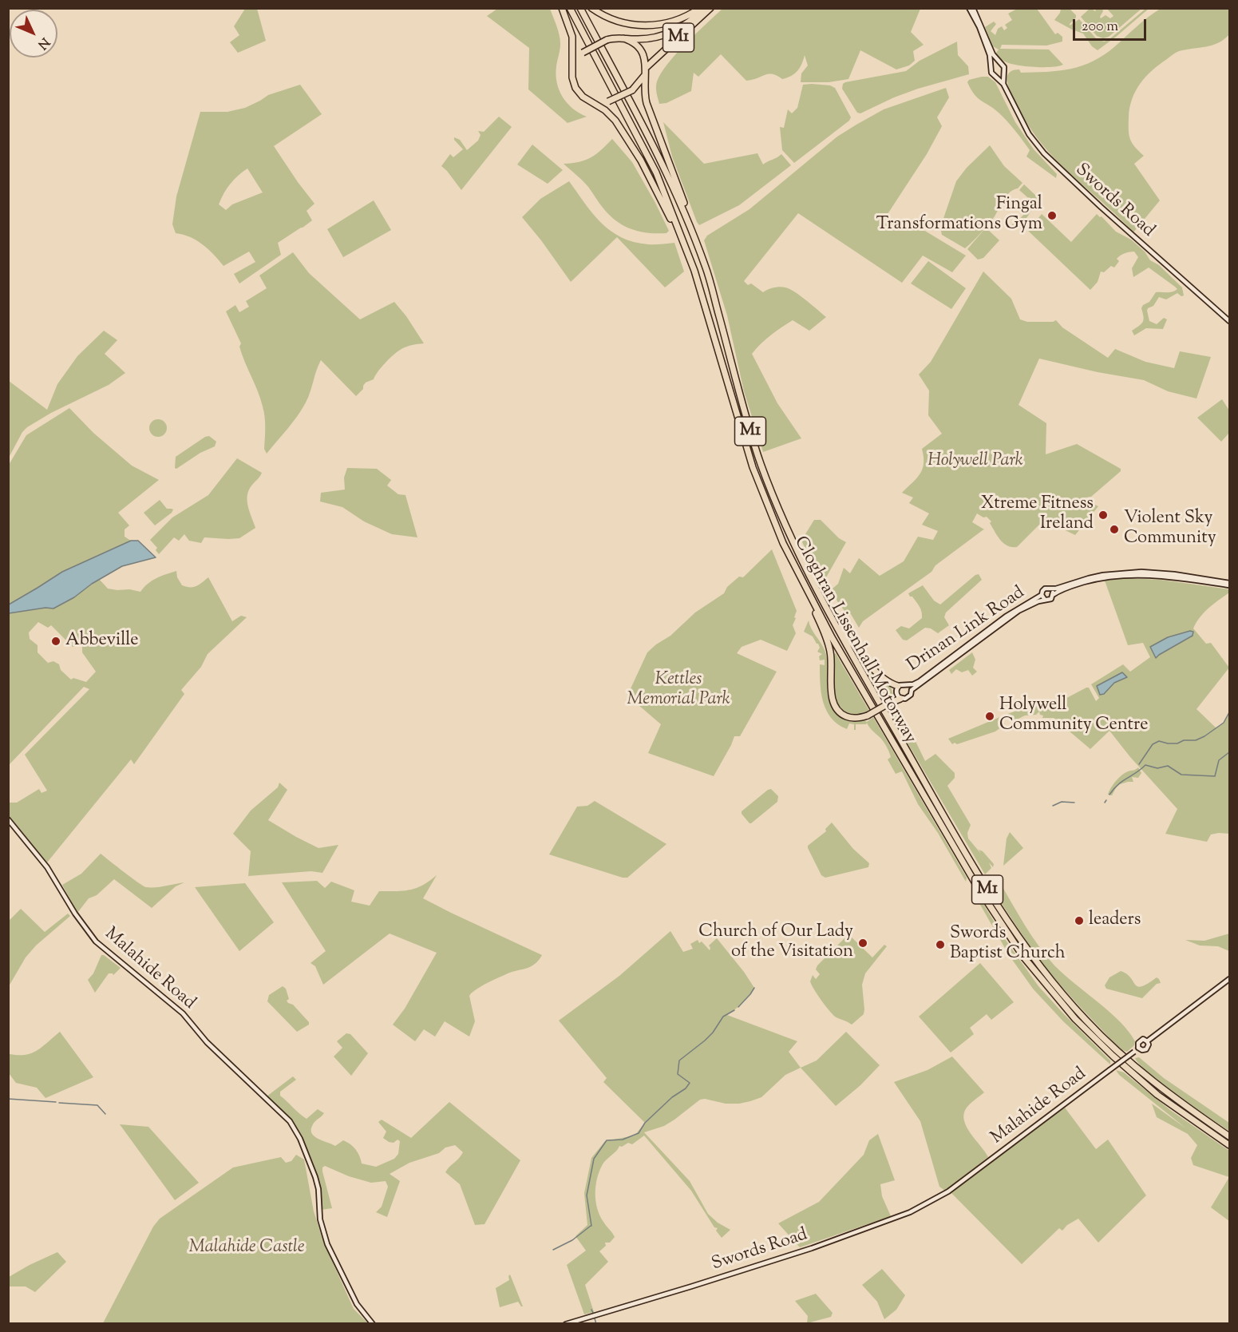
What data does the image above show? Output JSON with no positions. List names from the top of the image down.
{
  "streets": {
    "highway": ["M1", "Cloghran Lissenhall Motorway"],
    "main road": ["Swords Road", "Drinan Link Road", "Malahide Road"]
  },
  "crossings": [
    ["M1", "Cloghran Lissenhall Motorway"],
    ["Swords Road", "Malahide Road"]
  ],
  "parks": ["Holywell Park", "Kettles Memorial Park", "Malahide Castle"],
  "places": [
    "Fingal Transformations Gym",
    "Xtreme Fitness Ireland",
    "Violent Sky Community",
    "Abbeville",
    "Holywell Community Centre",
    "leaders",
    "Church of Our Lady of the Visitation",
    "Swords Baptist Church"
  ],
  "scale_bar": "200 m",
  "north": "bottom right"
}
